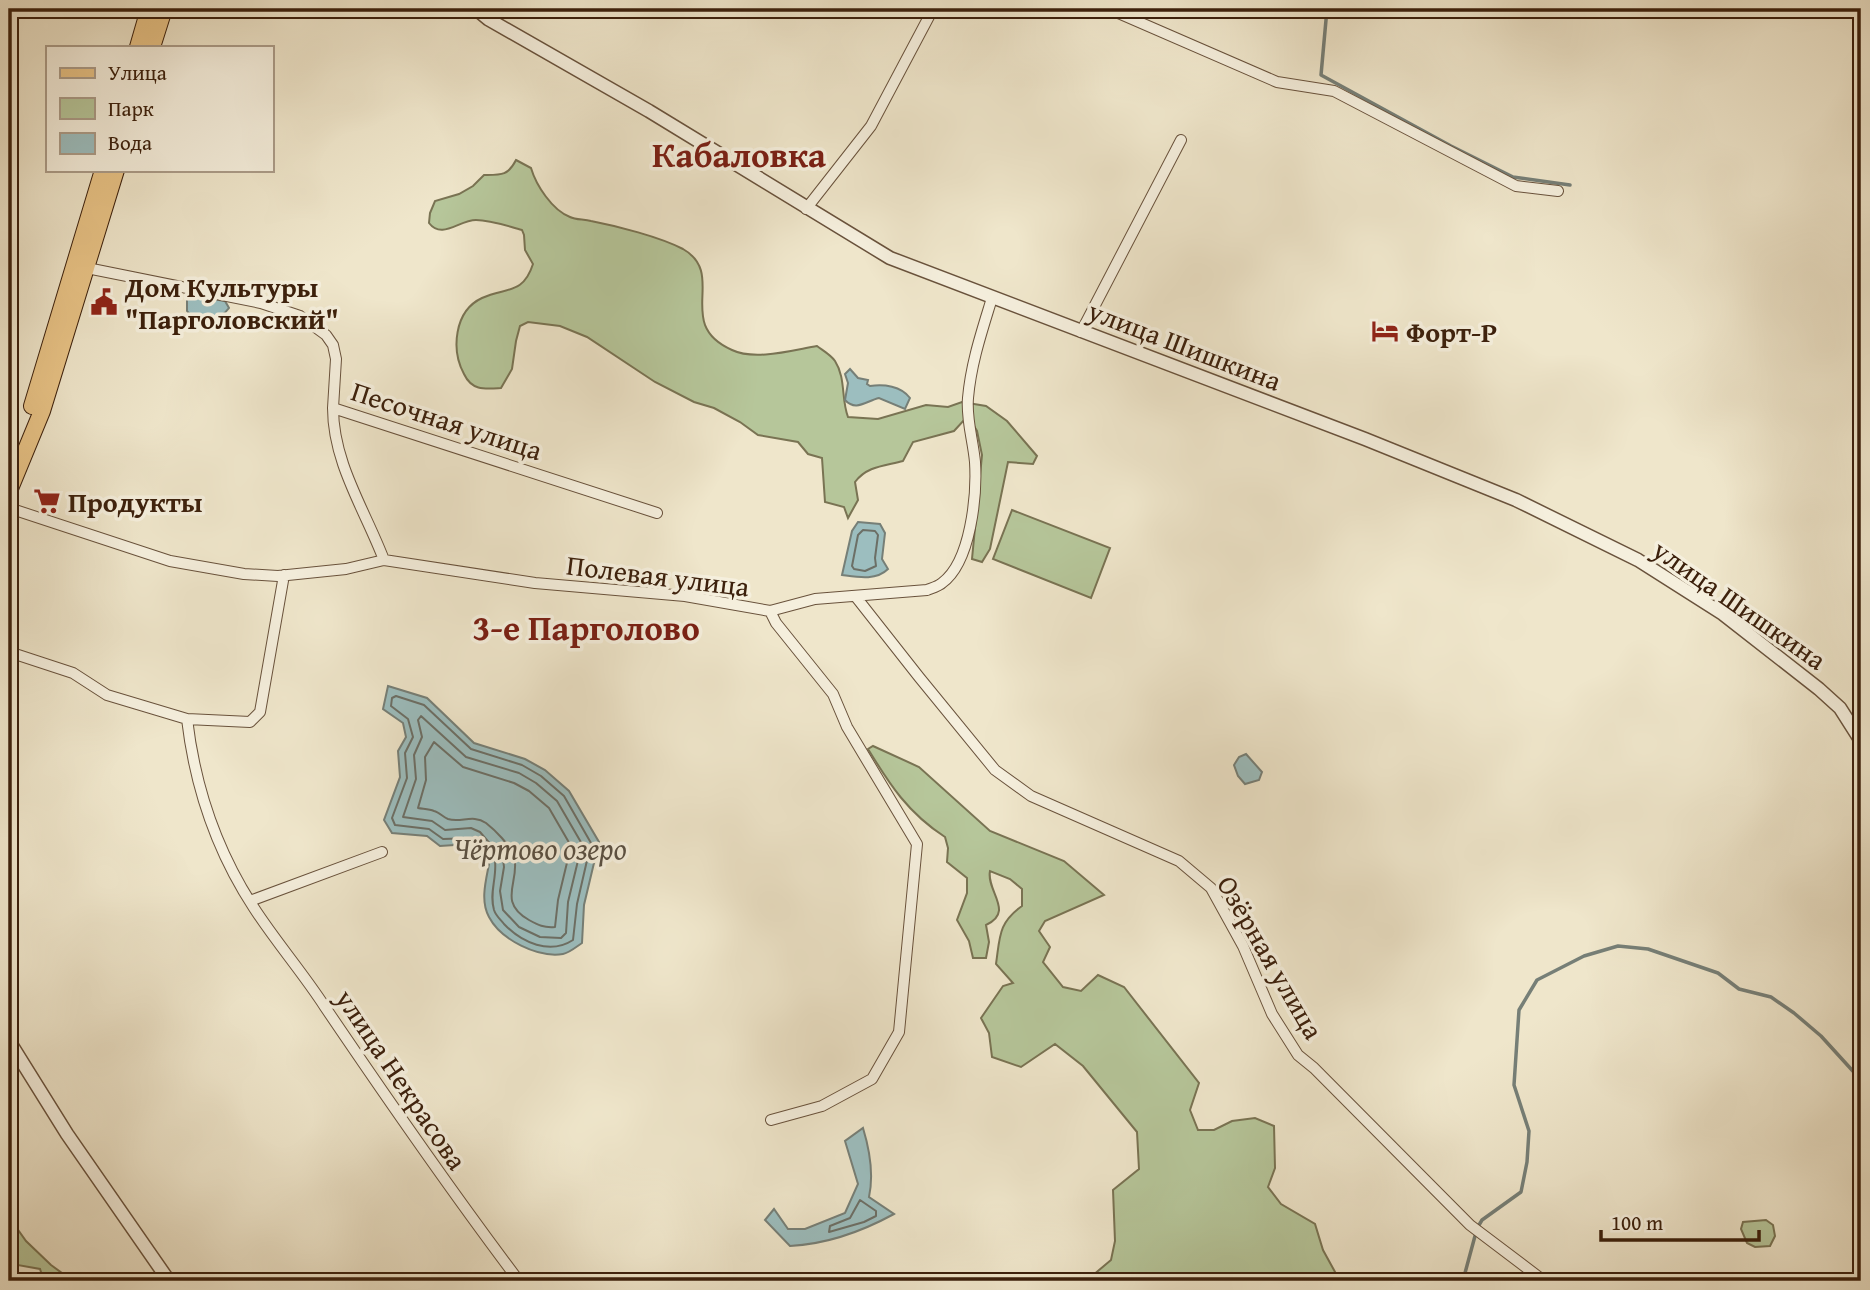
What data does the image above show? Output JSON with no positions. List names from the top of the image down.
{
  "streets": {
    "street": [
      "улица Шишкина",
      "Песочная улица",
      "Полевая улица",
      "Озёрная улица",
      "улица Некрасова"
    ]
  },
  "districts": ["Кабаловка", "3-е Парголово"],
  "water": ["Чёртово озеро"],
  "places": {
    "public building": ["Дом Культуры \"Парголовский\""],
    "hotel": ["Форт-Р"],
    "supermarket": ["Продукты"]
  },
  "legend": ["Улица", "Парк", "Вода"],
  "scale_bar": "100 m"
}
